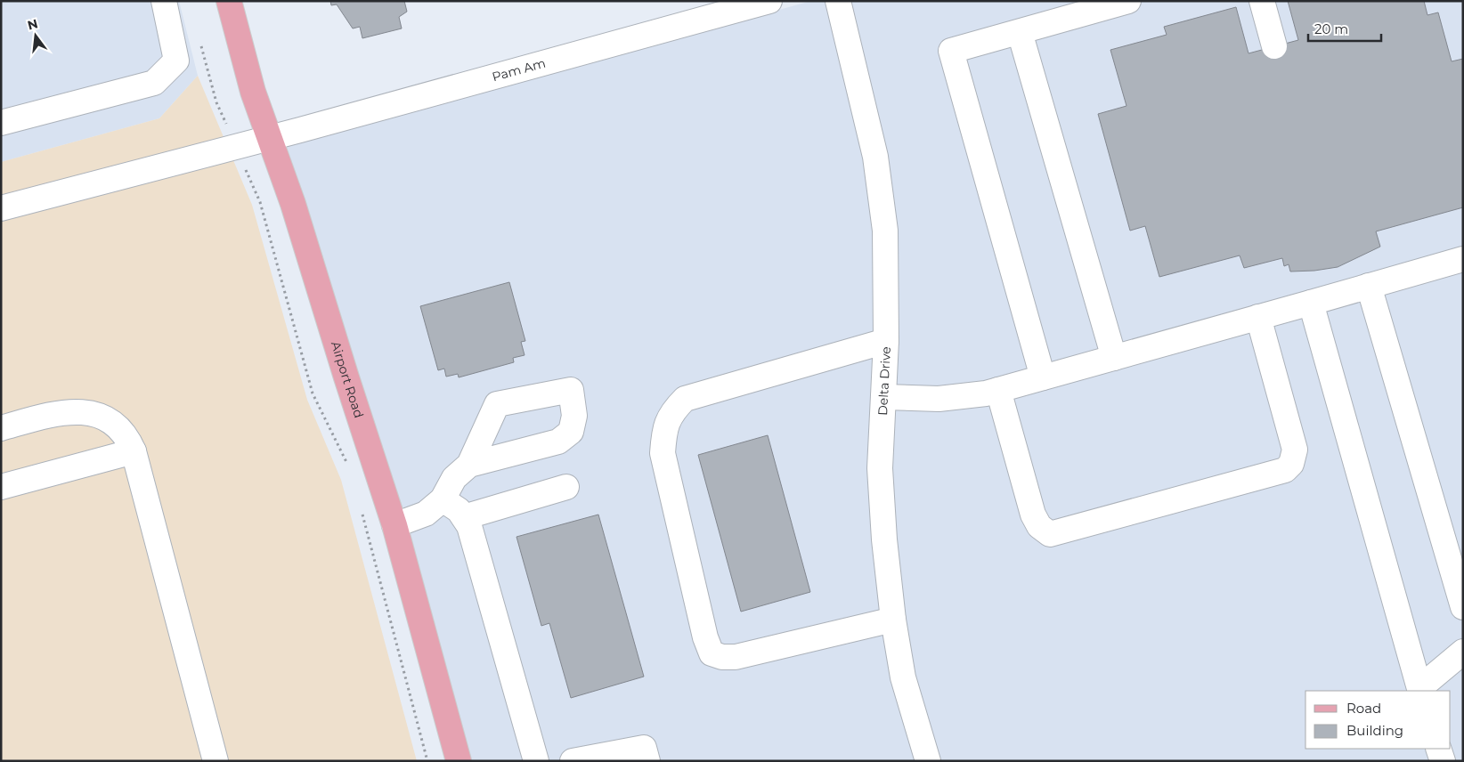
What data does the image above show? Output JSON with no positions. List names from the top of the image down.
{
  "streets": {
    "main road": ["Airport Road"],
    "street": ["Pam Am", "Delta Drive"]
  },
  "crossings": [
    ["Pam Am", "Airport Road"]
  ],
  "legend": ["Road", "Building"],
  "scale_bar": "20 m",
  "north": "top"
}
